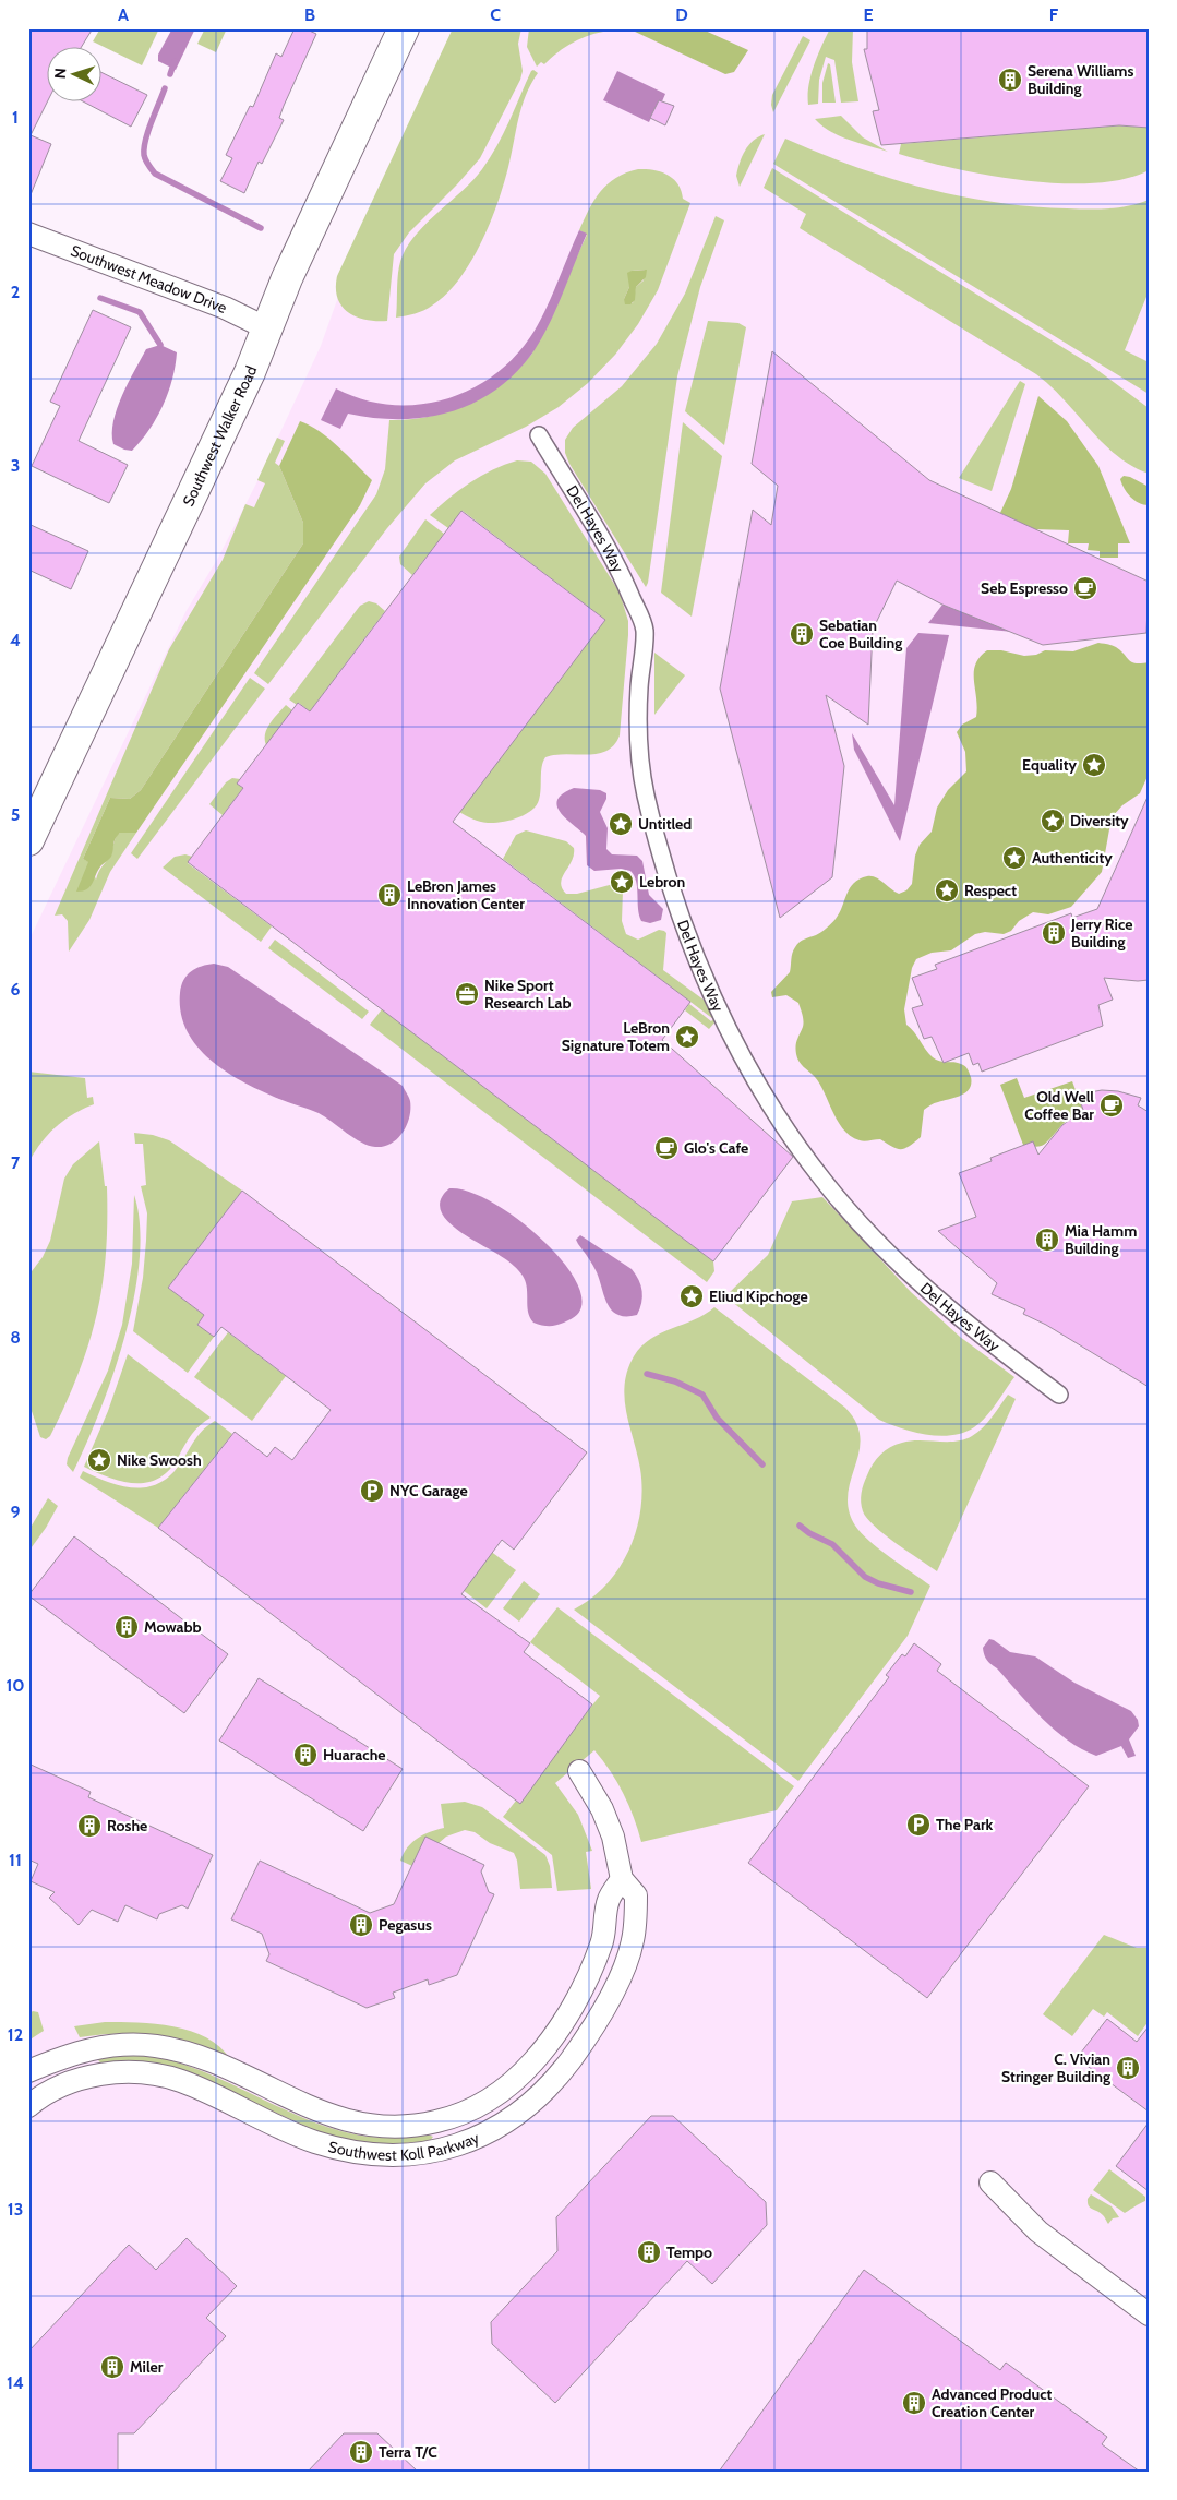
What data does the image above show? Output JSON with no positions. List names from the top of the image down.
{
  "streets": {
    "main road": ["Southwest Walker Road"],
    "street": ["Southwest Meadow Drive", "Del Hayes Way", "Southwest Koll Parkway"]
  },
  "crossings": [
    ["Southwest Meadow Drive", "Southwest Walker Road"]
  ],
  "places": {
    "building": [
      "Serena Williams Building",
      "Sebatian Coe Building",
      "LeBron James Innovation Center",
      "Jerry Rice Building",
      "Mia Hamm Building",
      "Mowabb",
      "Huarache",
      "Roshe",
      "Pegasus",
      "C. Vivian Stringer Building",
      "Tempo",
      "Miler",
      "Advanced Product Creation Center",
      "Terra T/C"
    ],
    "cafe": ["Seb Espresso", "Old Well Coffee Bar", "Glo's Cafe"],
    "place": [
      "Equality",
      "Diversity",
      "Untitled",
      "Authenticity",
      "Lebron",
      "Respect",
      "LeBron Signature Totem",
      "Eliud Kipchoge",
      "Nike Swoosh"
    ],
    "office": ["Nike Sport Research Lab"],
    "parking": ["NYC Garage", "The Park"]
  },
  "north": "left",
  "grid": {
    "columns": [
      "A",
      "B",
      "C",
      "D",
      "E",
      "F"
    ],
    "rows": [
      "1",
      "2",
      "3",
      "4",
      "5",
      "6",
      "7",
      "8",
      "9",
      "10",
      "11",
      "12",
      "13",
      "14"
    ]
  }
}
